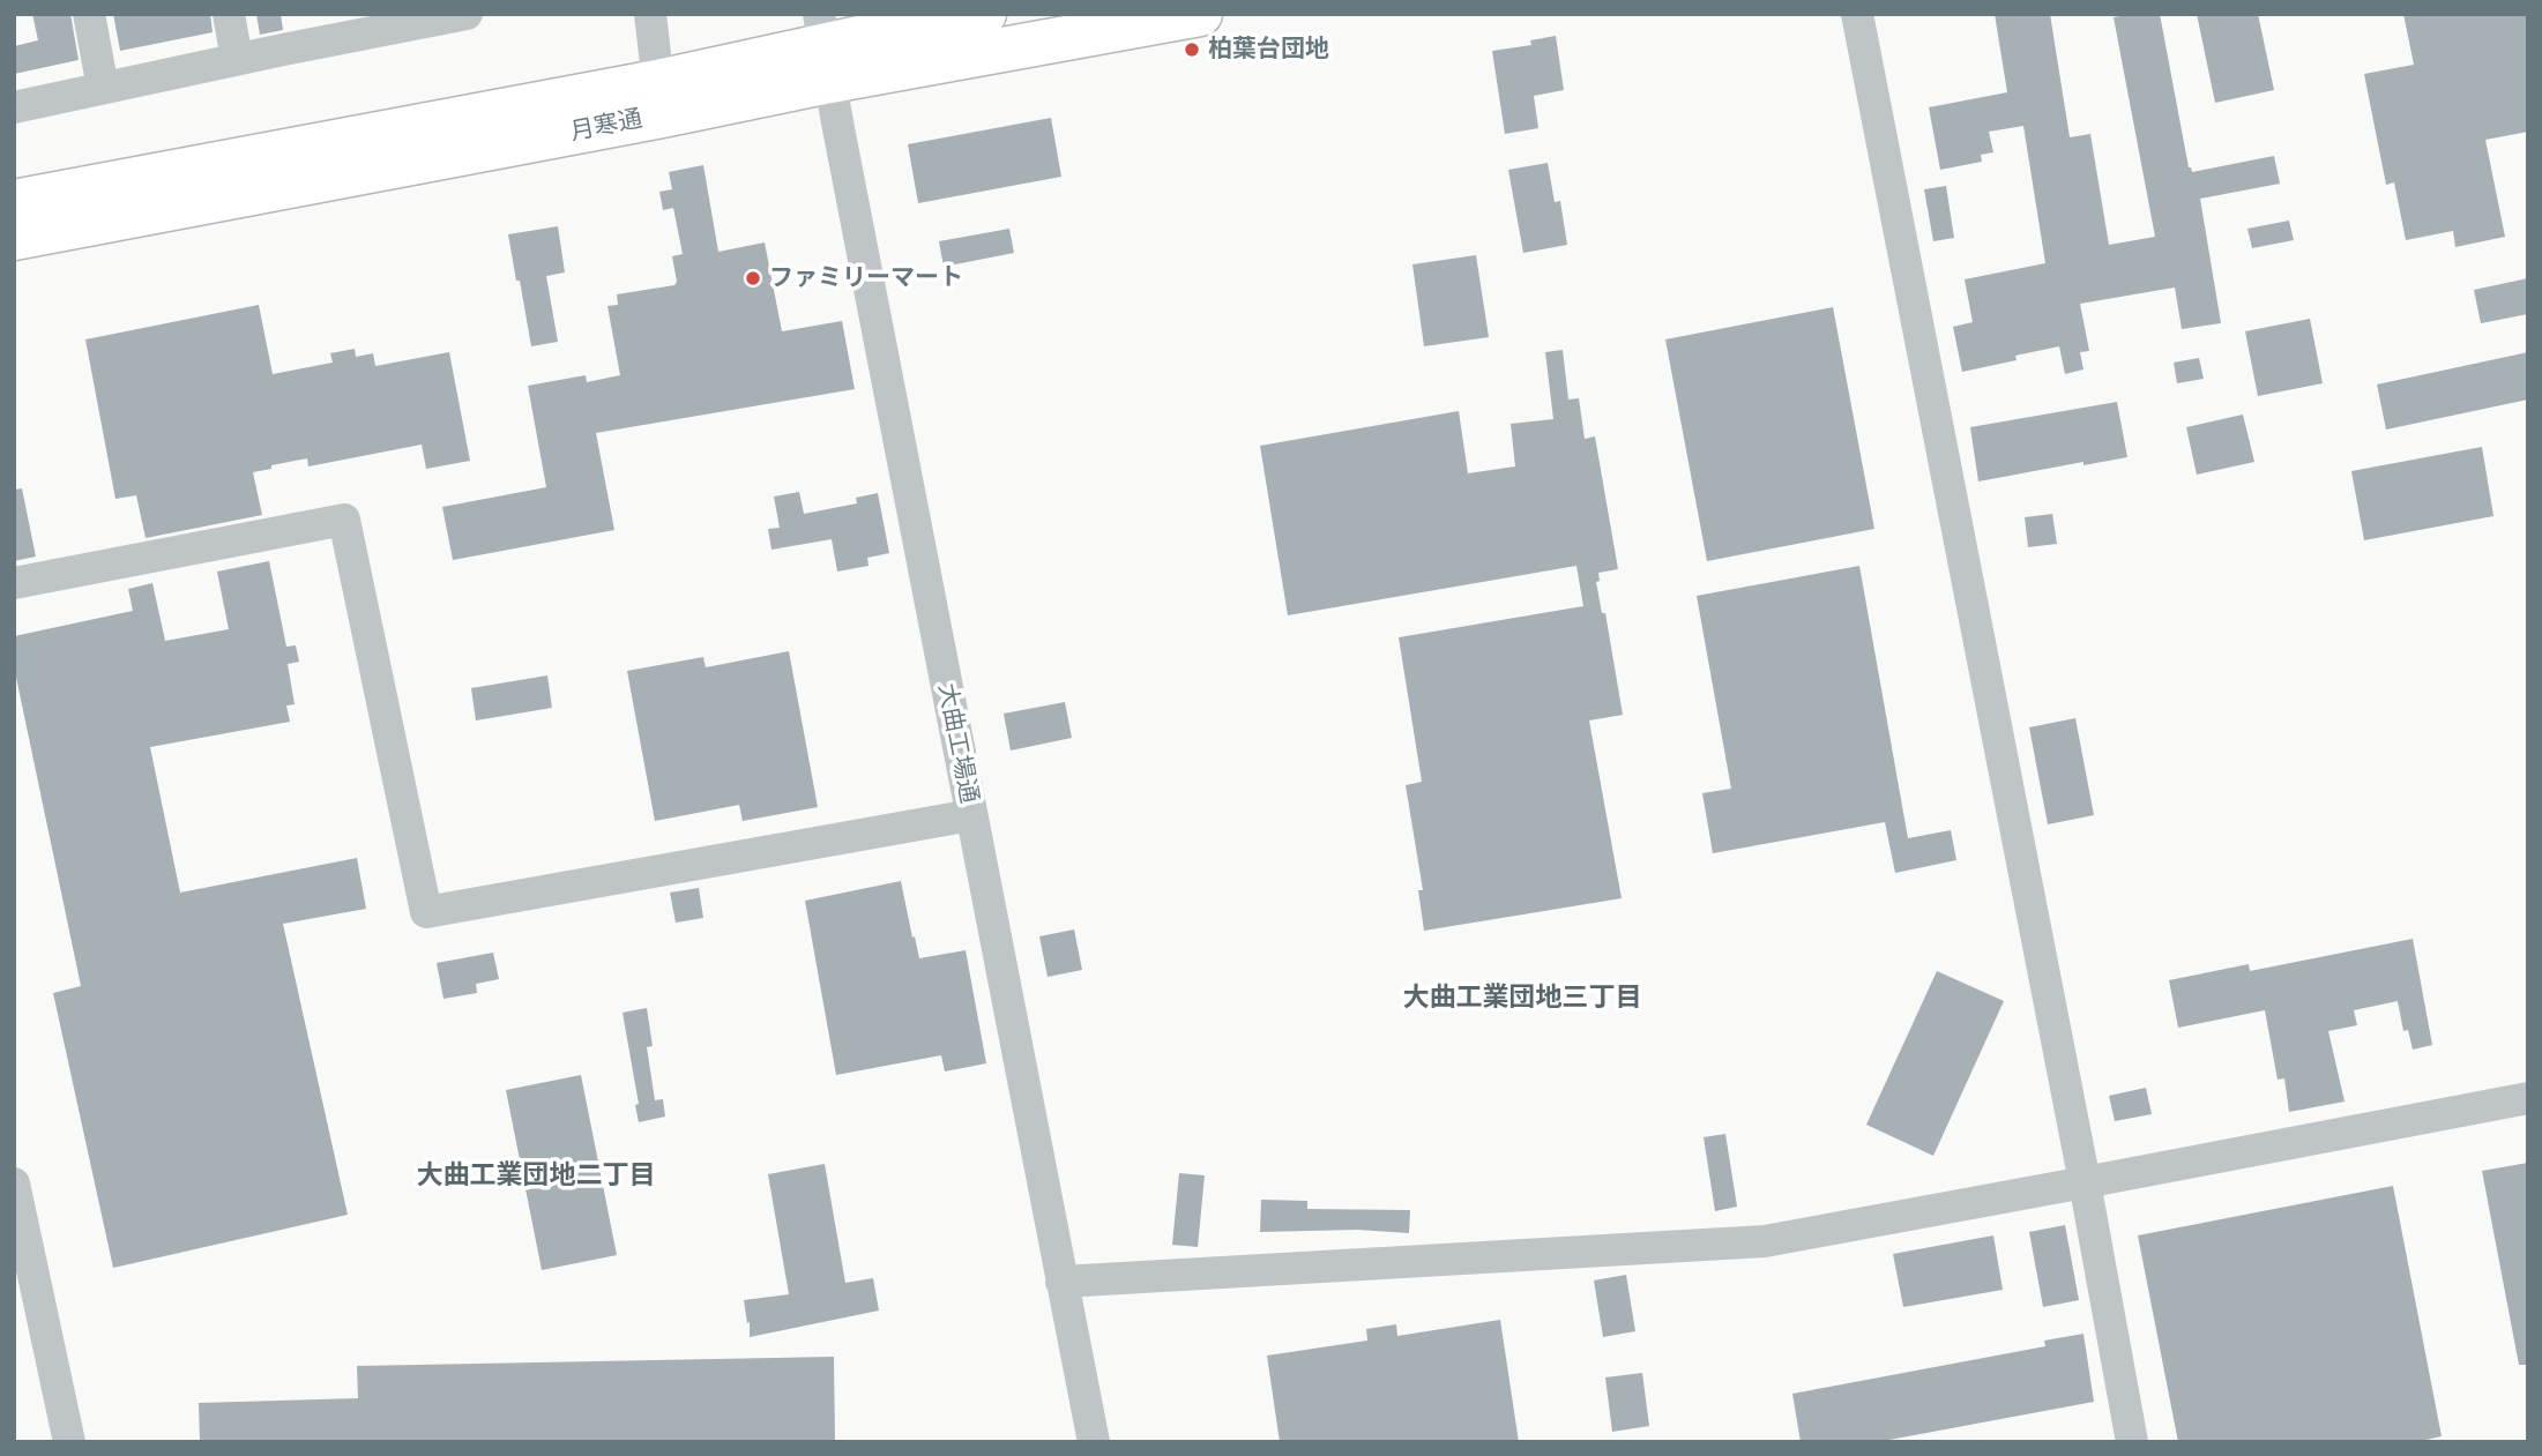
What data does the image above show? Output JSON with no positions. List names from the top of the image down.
{
  "streets": {
    "highway": ["月寒通"],
    "street": ["大曲工場通"]
  },
  "crossings": [
    ["月寒通", "大曲工場通"]
  ],
  "districts": ["大曲工業団地三丁目", "大曲工業団地二丁目"],
  "places": ["柏葉台団地", "ファミリーマート"]
}
